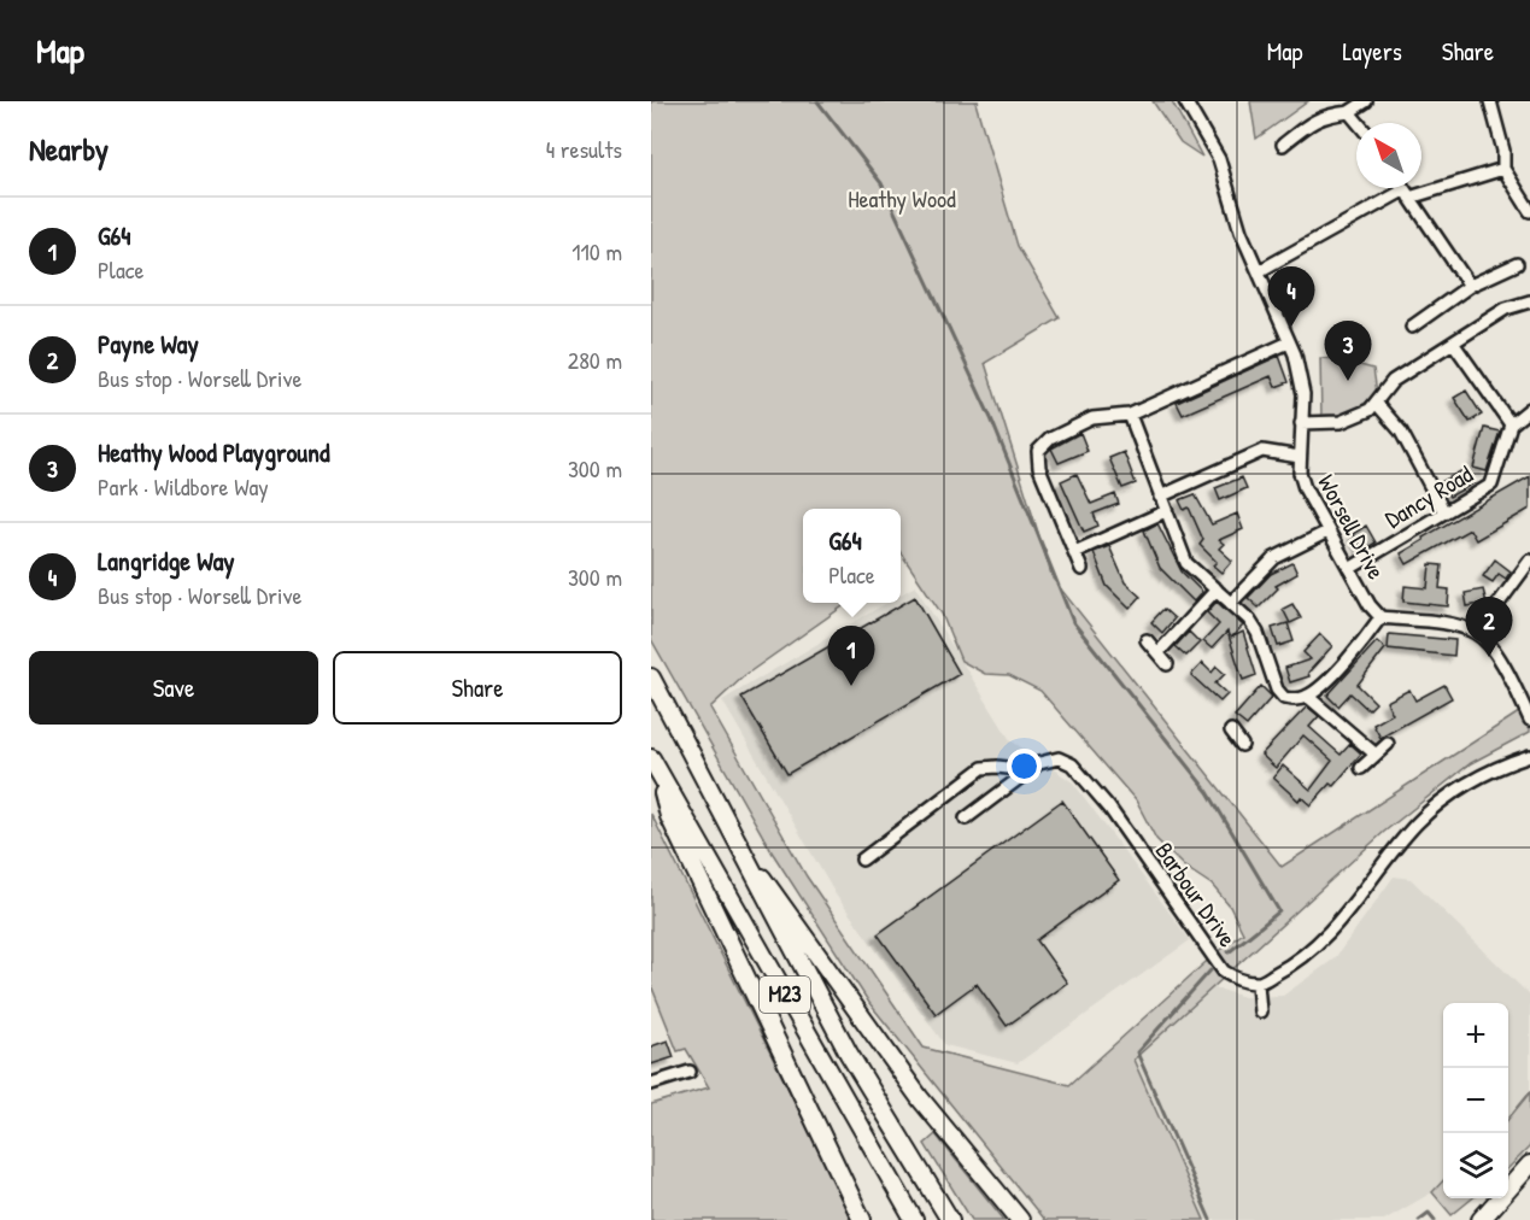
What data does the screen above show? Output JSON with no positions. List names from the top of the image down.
{
  "streets": {
    "highway": ["M23"],
    "street": ["Dancy Road", "Worsell Drive", "Barbour Drive"]
  },
  "crossings": [
    ["Dancy Road", "Worsell Drive"]
  ],
  "parks": ["Heathy Wood"],
  "north": "top left",
  "page": {
    "header": "Map",
    "nav": ["Map", "Layers", "Share"],
    "heading": ["Nearby", "4 results"],
    "list": [
      {
        "mark": "1",
        "name": "G64",
        "note": "Place",
        "value": "110 m"
      },
      {
        "mark": "2",
        "name": "Payne Way",
        "note": "Bus stop · Worsell Drive",
        "value": "280 m"
      },
      {
        "mark": "3",
        "name": "Heathy Wood Playground",
        "note": "Park · Wildbore Way",
        "value": "300 m"
      },
      {
        "mark": "4",
        "name": "Langridge Way",
        "note": "Bus stop · Worsell Drive",
        "value": "300 m"
      }
    ],
    "pins": [
      "4",
      "3",
      "2",
      "1"
    ],
    "popup": ["G64", "Place"],
    "buttons": ["Save", "Share"],
    "map_buttons": ["+", "−"]
  }
}
